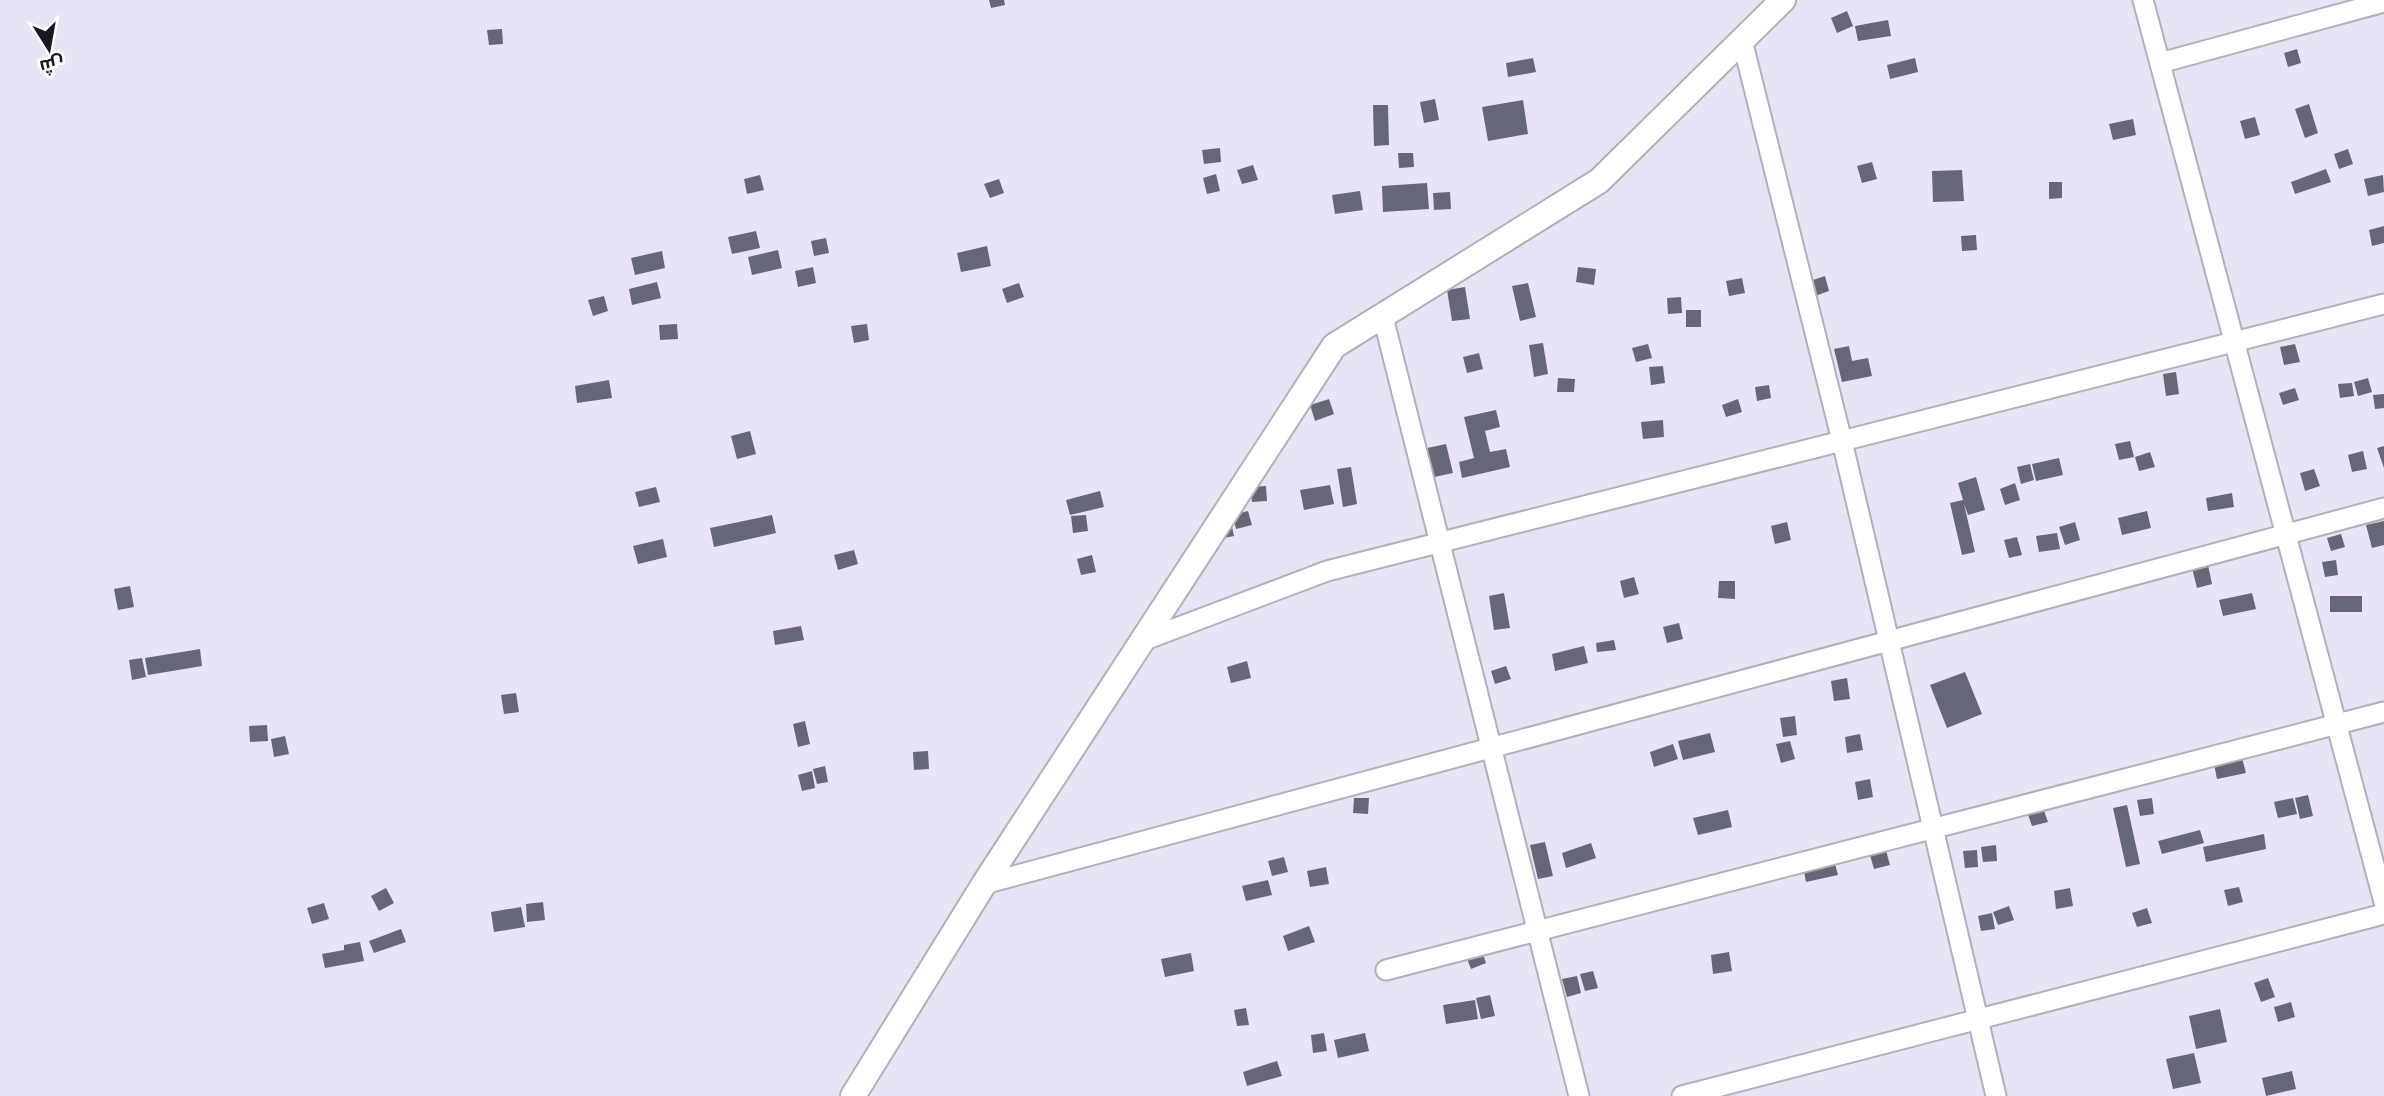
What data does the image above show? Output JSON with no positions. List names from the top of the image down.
{
  "north": "bottom"
}
